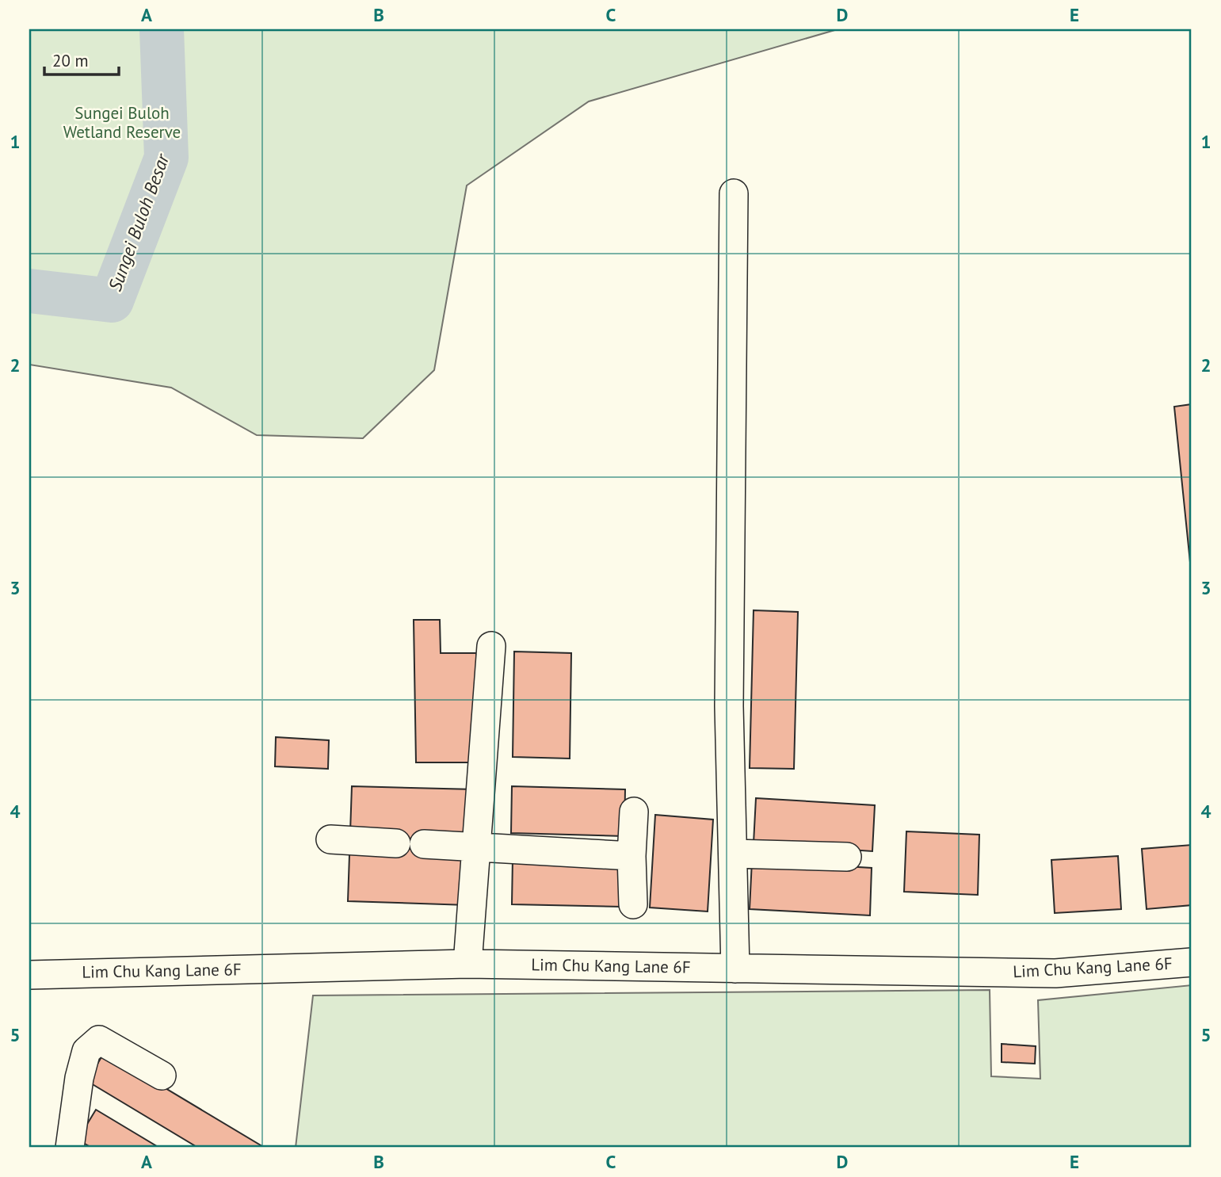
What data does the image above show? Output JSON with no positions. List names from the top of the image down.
{
  "streets": {
    "street": ["Lim Chu Kang Lane 6F"]
  },
  "water": ["Sungei Buloh Besar"],
  "parks": ["Sungei Buloh Wetland Reserve"],
  "scale_bar": "20 m",
  "grid": {
    "columns": [
      "A",
      "B",
      "C",
      "D",
      "E"
    ],
    "rows": [
      "1",
      "2",
      "3",
      "4",
      "5"
    ]
  }
}
